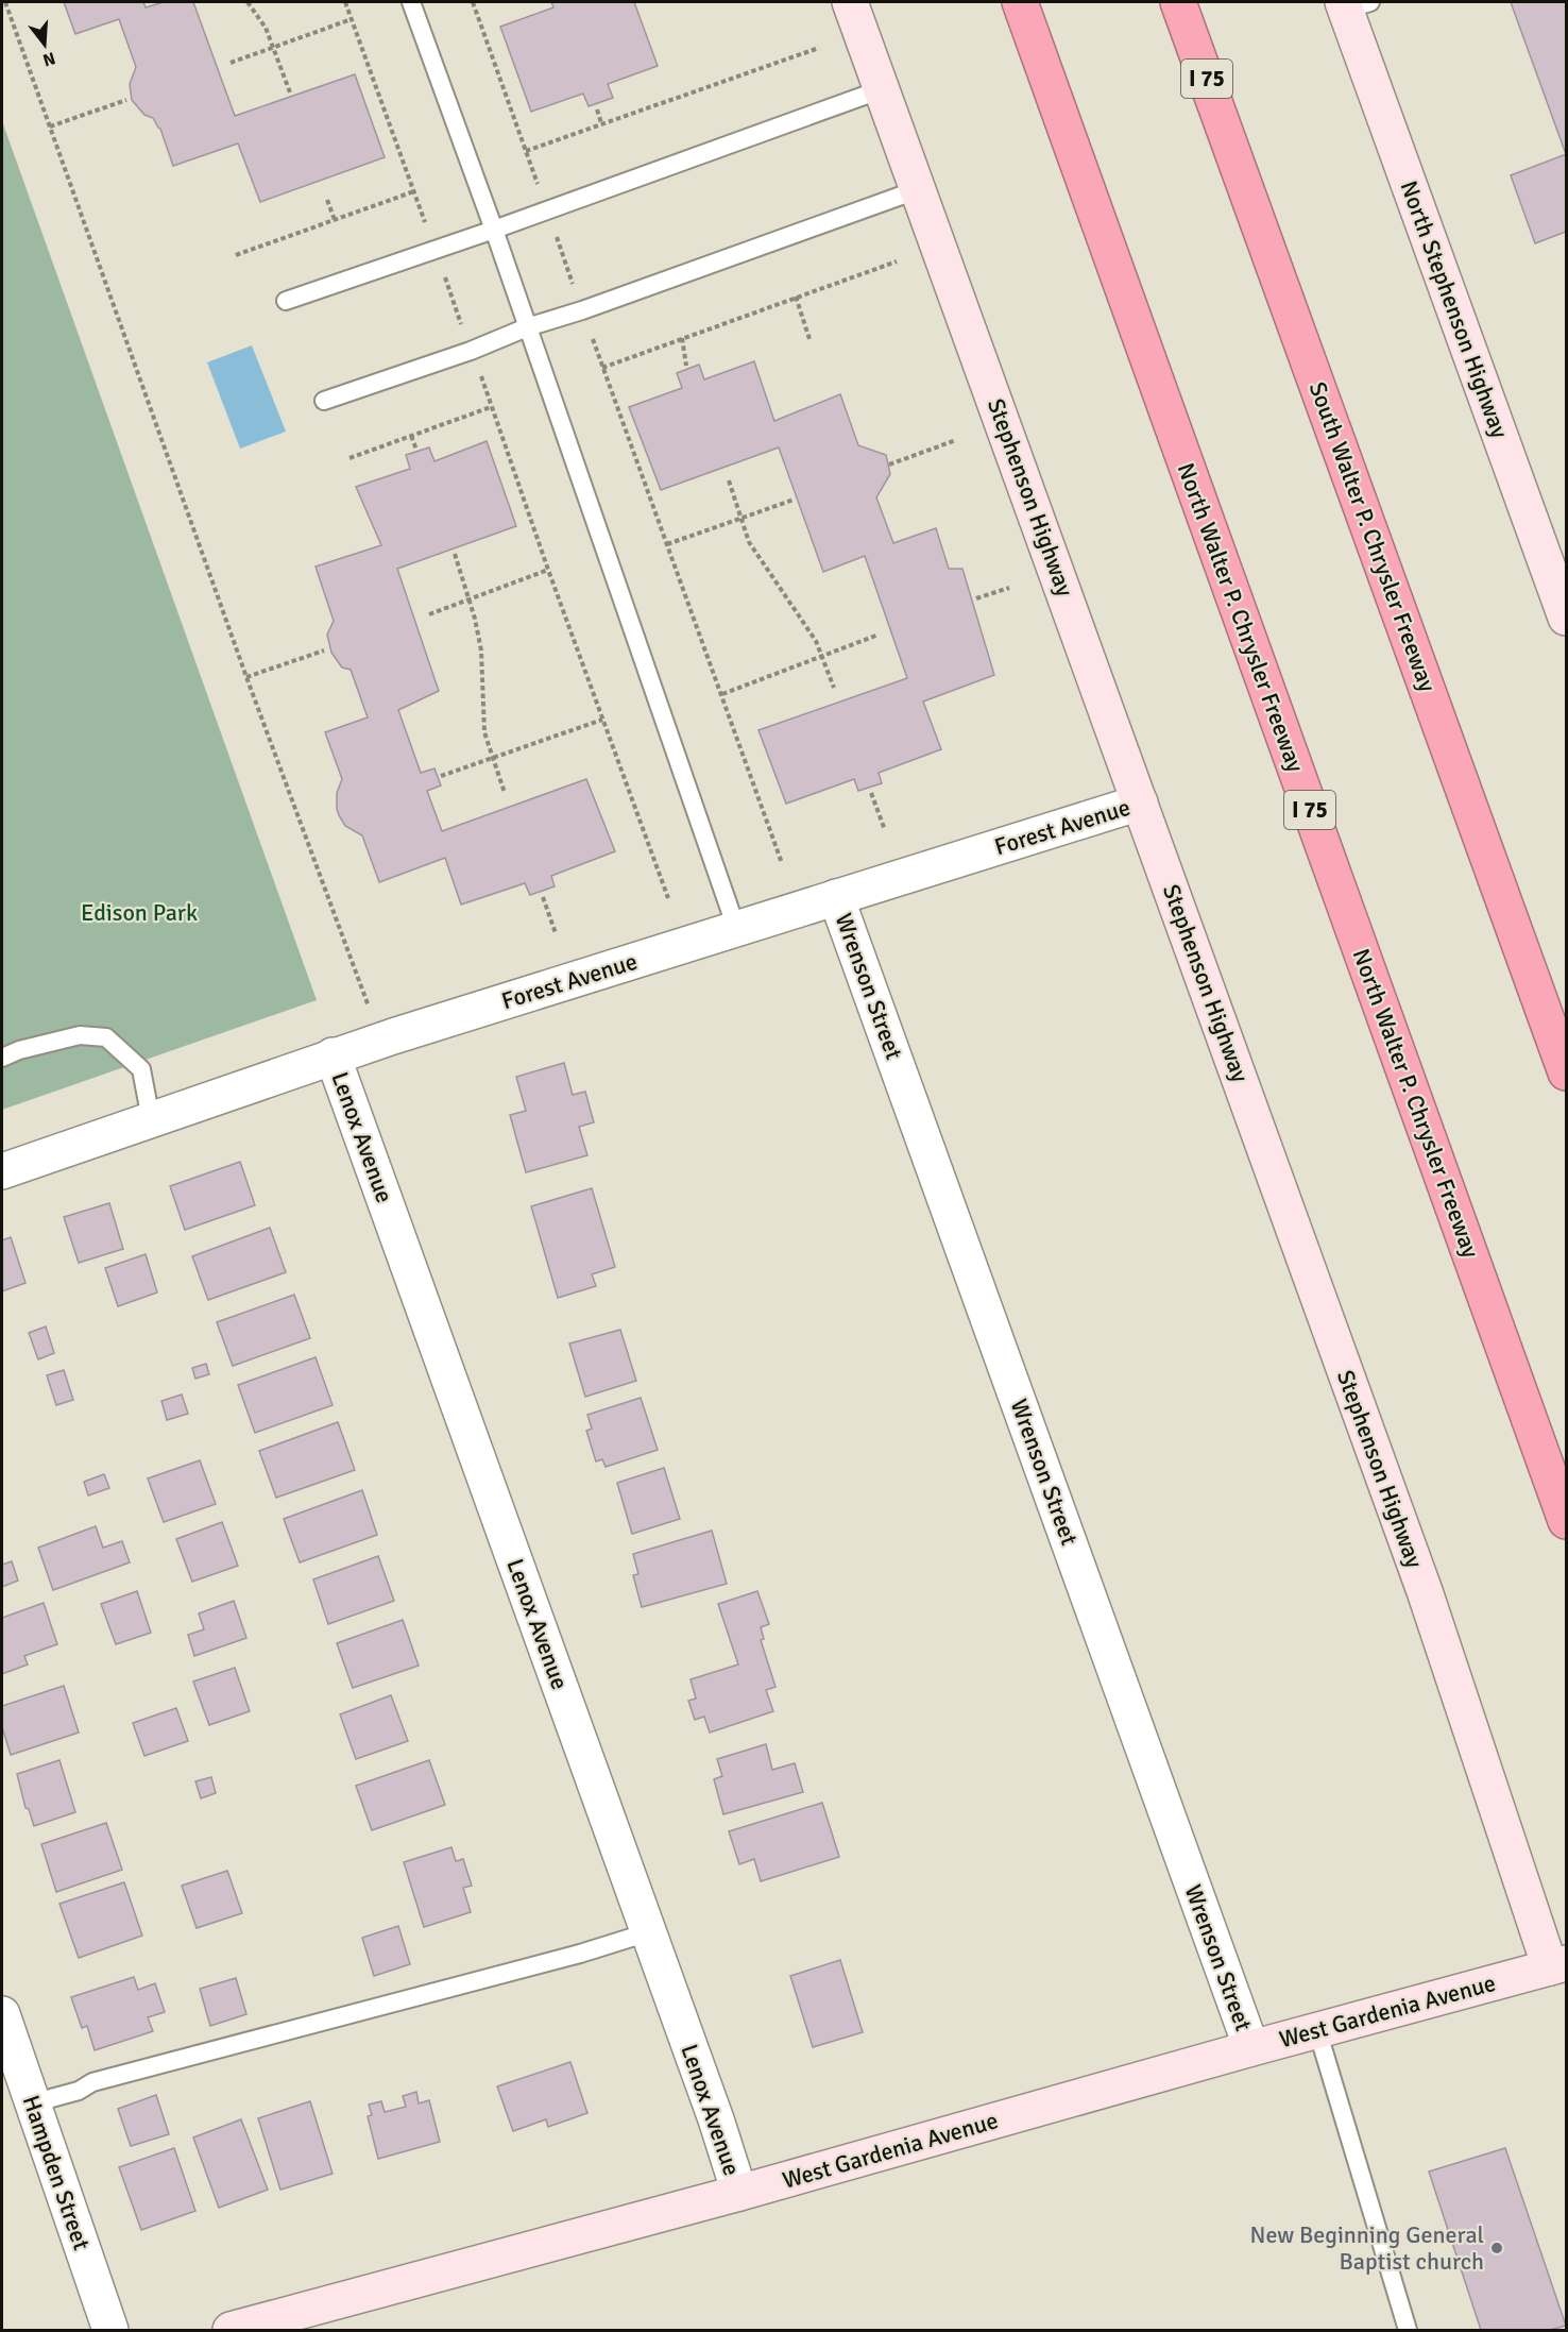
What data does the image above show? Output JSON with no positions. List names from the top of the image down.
{
  "streets": {
    "highway": ["I 75", "South Walter P. Chrysler Freeway", "North Walter P. Chrysler Freeway"],
    "main road": ["North Stephenson Highway", "Stephenson Highway", "West Gardenia Avenue"],
    "street": [
      "Forest Avenue",
      "Wrenson Street",
      "Lenox Avenue",
      "Hampden Street"
    ]
  },
  "crossings": [
    ["Stephenson Highway", "Forest Avenue"],
    ["Stephenson Highway", "West Gardenia Avenue"],
    ["Forest Avenue", "Wrenson Street"],
    ["Forest Avenue", "Lenox Avenue"],
    ["Wrenson Street", "West Gardenia Avenue"],
    ["Lenox Avenue", "West Gardenia Avenue"]
  ],
  "parks": ["Edison Park"],
  "places": ["New Beginning General Baptist church"],
  "north": "bottom"
}
